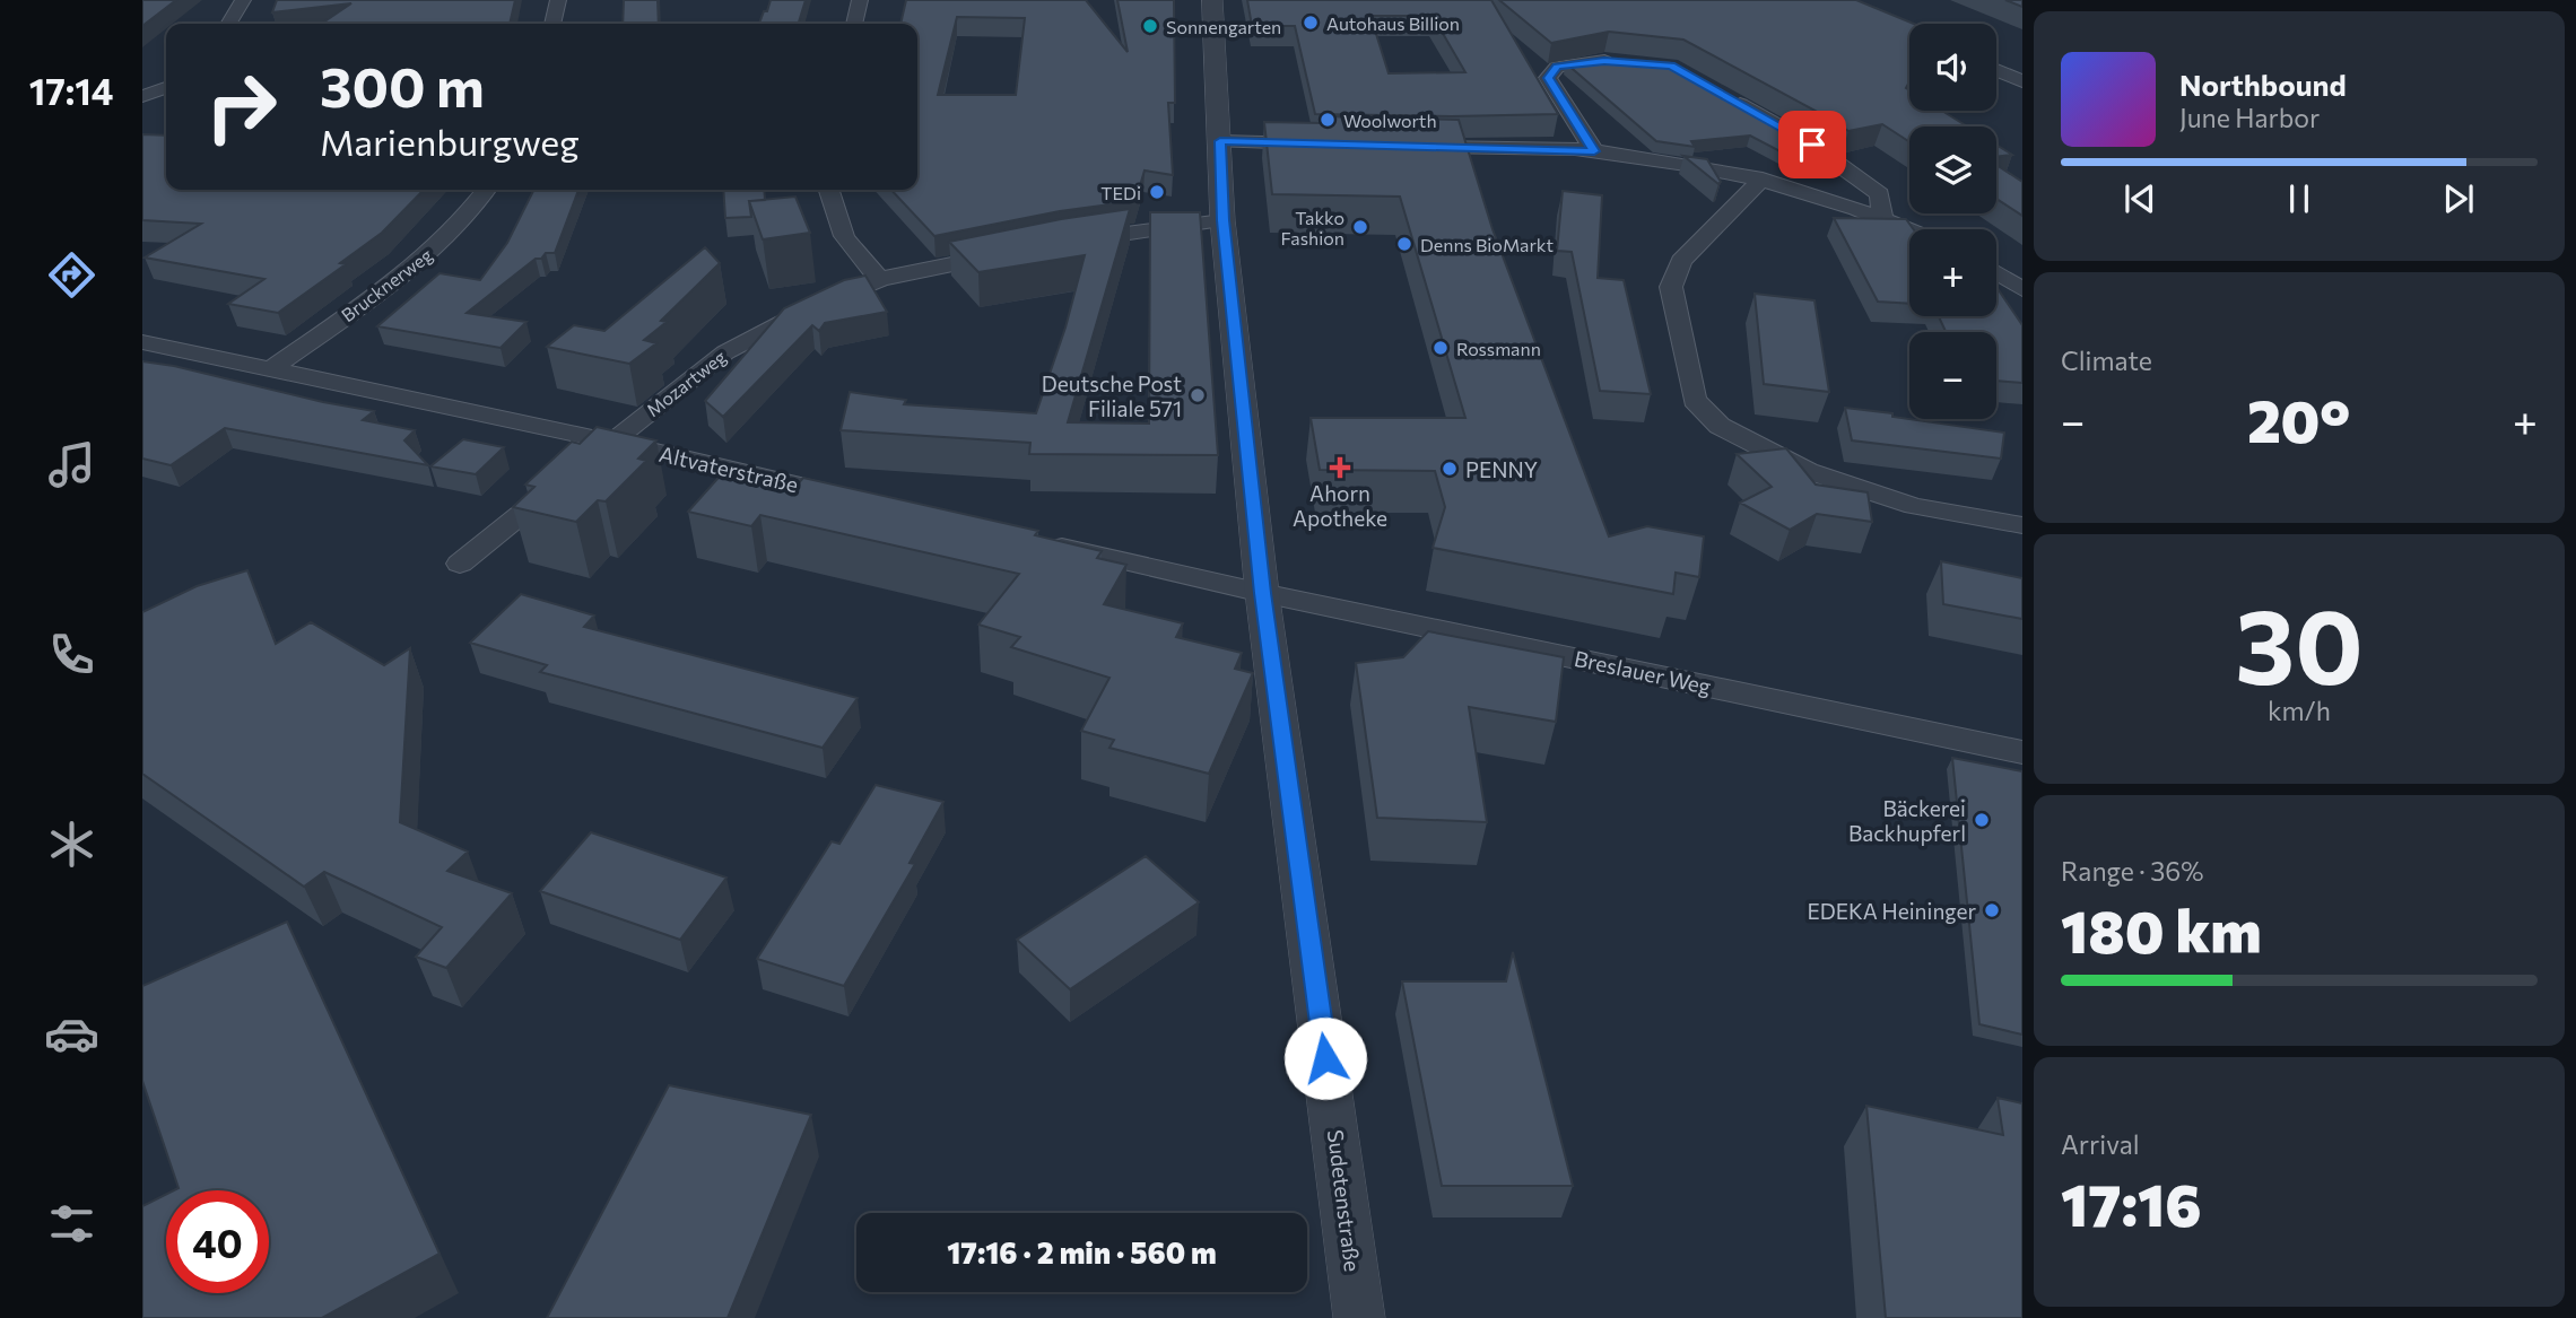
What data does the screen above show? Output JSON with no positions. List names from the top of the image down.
{
  "streets": {
    "street": [
      "Brucknerweg",
      "Mozartweg",
      "Altvaterstraße",
      "Breslauer Weg",
      "Sudetenstraße"
    ]
  },
  "crossings": [
    ["Brucknerweg", "Altvaterstraße"],
    ["Mozartweg", "Altvaterstraße"],
    ["Breslauer Weg", "Sudetenstraße"]
  ],
  "places": {
    "other": [
      "Autohaus Billion",
      "Sonnengarten",
      "Woolworth",
      "TEDi",
      "Takko Fashion",
      "Denns BioMarkt",
      "Rossmann",
      "Deutsche Post Filiale 571",
      "PENNY",
      "Bäckerei Backhupferl",
      "EDEKA Heininger"
    ],
    "health": ["Ahorn Apotheke"]
  },
  "page": {
    "tabs": "17:14",
    "map_buttons": ["+", "−"],
    "turn": ["300 m", "Marienburgweg"],
    "song": ["Northbound", "June Harbor"],
    "tile": [
      "Climate",
      ["30", "km/h"],
      ["Range · 36%", "180 km"],
      ["Arrival", "17:16"]
    ],
    "heat": ["−", "20°", "+"],
    "limit": "40",
    "trip": "17:16 · 2 min · 560 m"
  }
}
